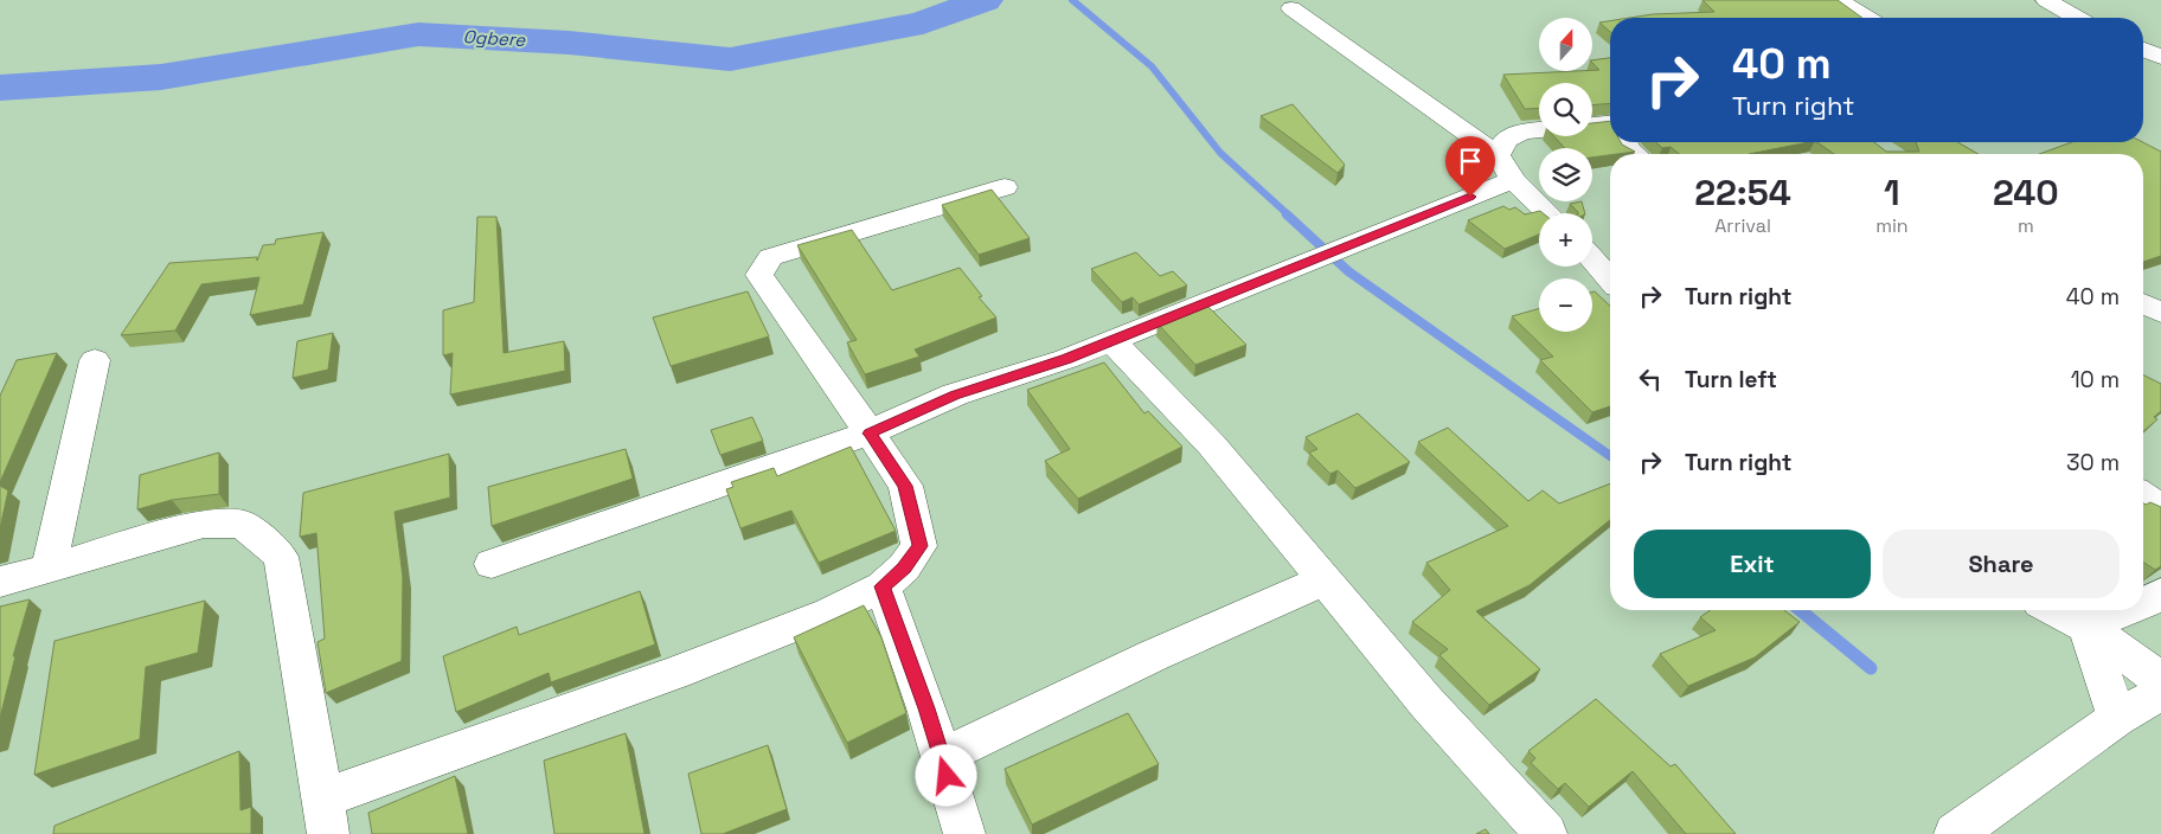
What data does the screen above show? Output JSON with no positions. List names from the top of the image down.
{
  "water": ["Ogbere"],
  "north": "top",
  "page": {
    "map_buttons": ["+", "−"],
    "turn": ["40 m", "Turn right"],
    "eta": [
      "22:54",
      "Arrival",
      "1",
      "min",
      "240",
      "m"
    ],
    "list": [
      {
        "name": "Turn right",
        "value": "40 m"
      },
      {
        "name": "Turn left",
        "value": "10 m"
      },
      {
        "name": "Turn right",
        "value": "30 m"
      }
    ],
    "buttons": ["Exit", "Share"]
  }
}
